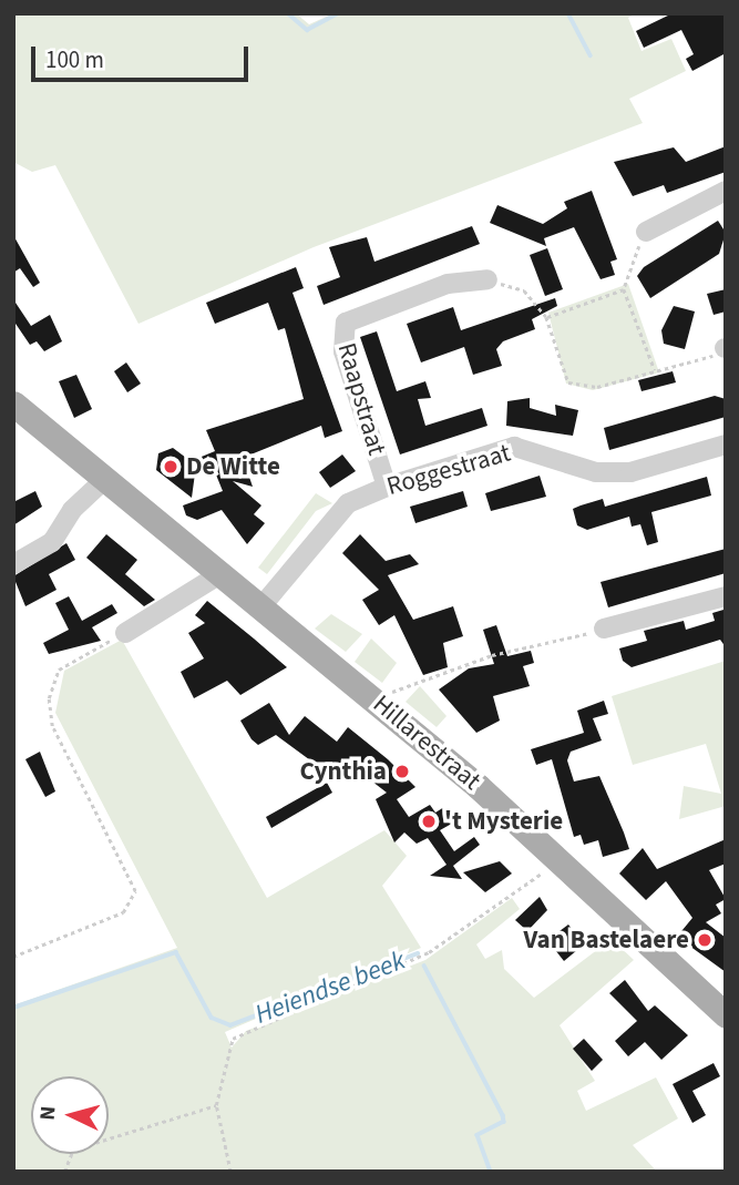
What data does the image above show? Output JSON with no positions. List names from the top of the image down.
{
  "streets": {
    "main road": ["Hillarestraat"],
    "street": ["Raapstraat", "Roggestraat"]
  },
  "crossings": [
    ["Raapstraat", "Roggestraat"],
    ["Roggestraat", "Hillarestraat"]
  ],
  "water": ["Heiendse beek"],
  "places": [
    "De Witte",
    "Cynthia",
    "'t Mysterie",
    "Van Bastelaere"
  ],
  "scale_bar": "100 m",
  "north": "left"
}
